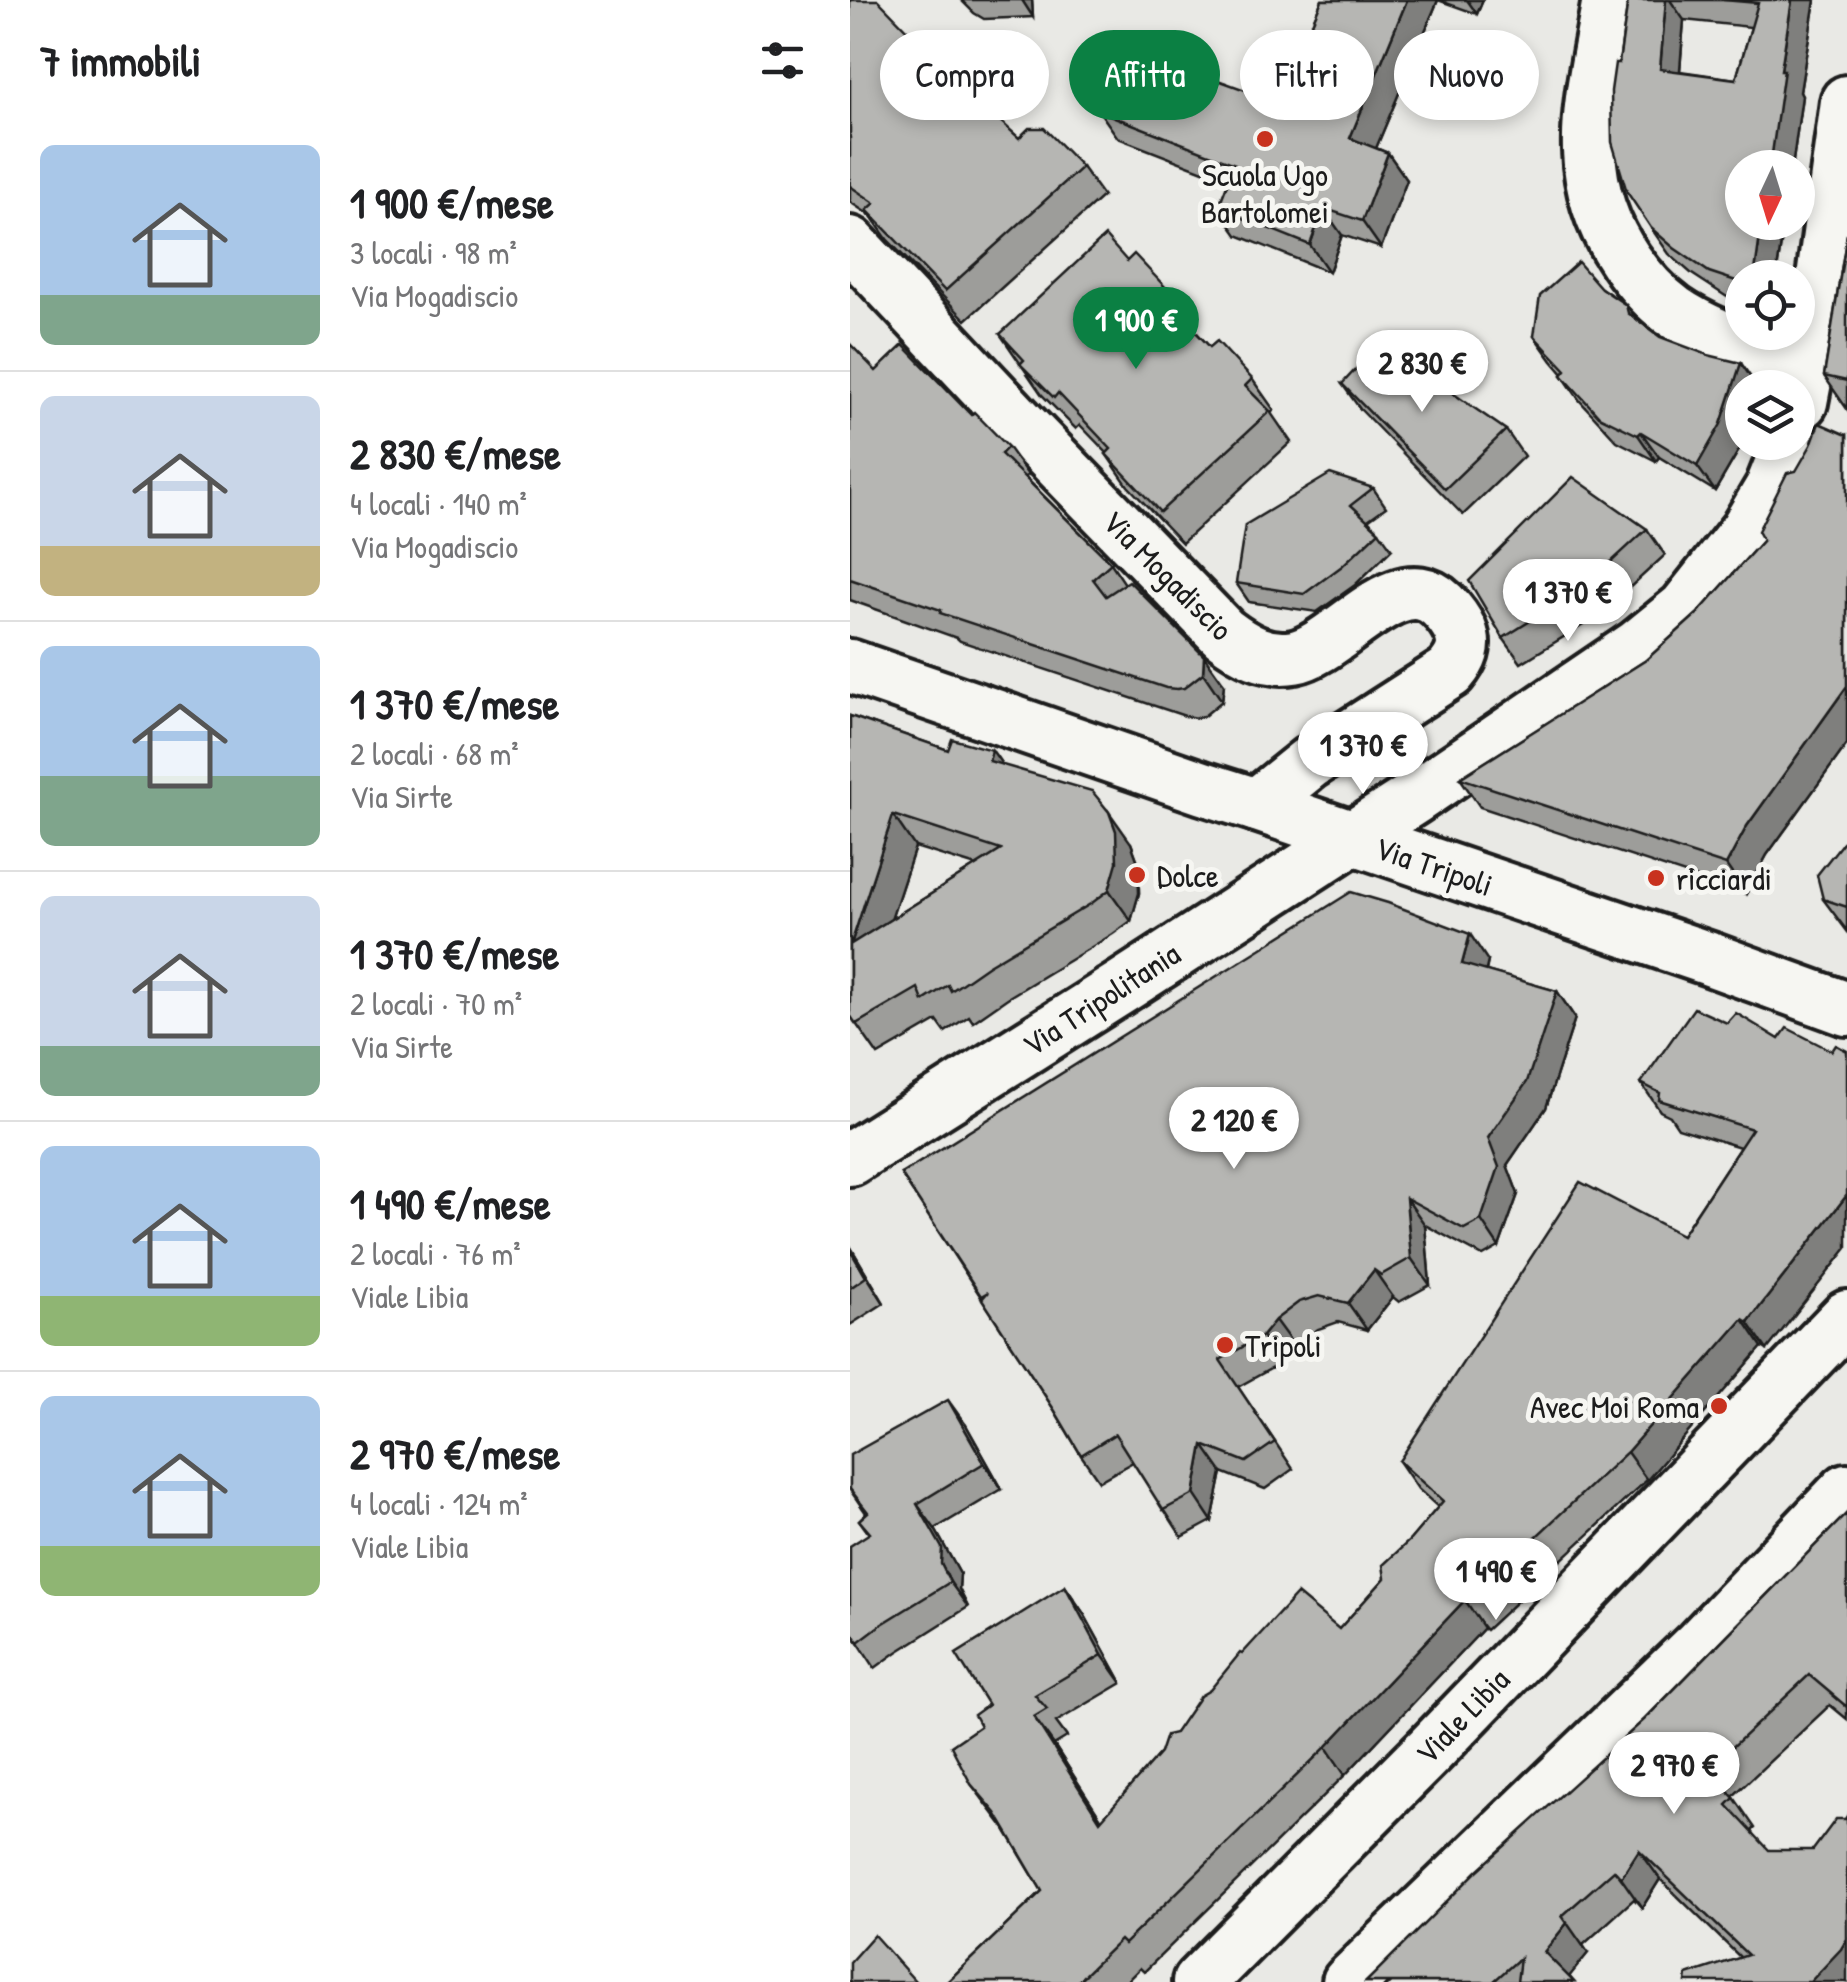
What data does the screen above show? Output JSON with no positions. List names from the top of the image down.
{
  "streets": {
    "street": [
      "Via Mogadiscio",
      "Via Tripoli",
      "Via Tripolitania",
      "Viale Libia"
    ]
  },
  "crossings": [
    ["Via Mogadiscio", "Via Tripoli"],
    ["Via Tripoli", "Via Tripolitania"]
  ],
  "places": [
    "Scuola Ugo Bartolomei",
    "Dolce",
    "ricciardi",
    "Tripoli",
    "Avec Moi Roma"
  ],
  "north": "bottom",
  "page": {
    "heading": "7 immobili",
    "chip": [
      "Compra",
      "Affitta",
      "Filtri",
      "Nuovo"
    ],
    "list": [
      {
        "name": "1 900 €/mese",
        "note": "3 locali · 98 m² · Via Mogadiscio"
      },
      {
        "name": "2 830 €/mese",
        "note": "4 locali · 140 m² · Via Mogadiscio"
      },
      {
        "name": "1 370 €/mese",
        "note": "2 locali · 68 m² · Via Sirte"
      },
      {
        "name": "1 370 €/mese",
        "note": "2 locali · 70 m² · Via Sirte"
      },
      {
        "name": "1 490 €/mese",
        "note": "2 locali · 76 m² · Viale Libia"
      },
      {
        "name": "2 970 €/mese",
        "note": "4 locali · 124 m² · Viale Libia"
      }
    ],
    "price": [
      "1 900 €",
      "2 830 €",
      "1 370 €",
      "1 370 €",
      "2 120 €",
      "1 490 €",
      "2 970 €"
    ]
  }
}
